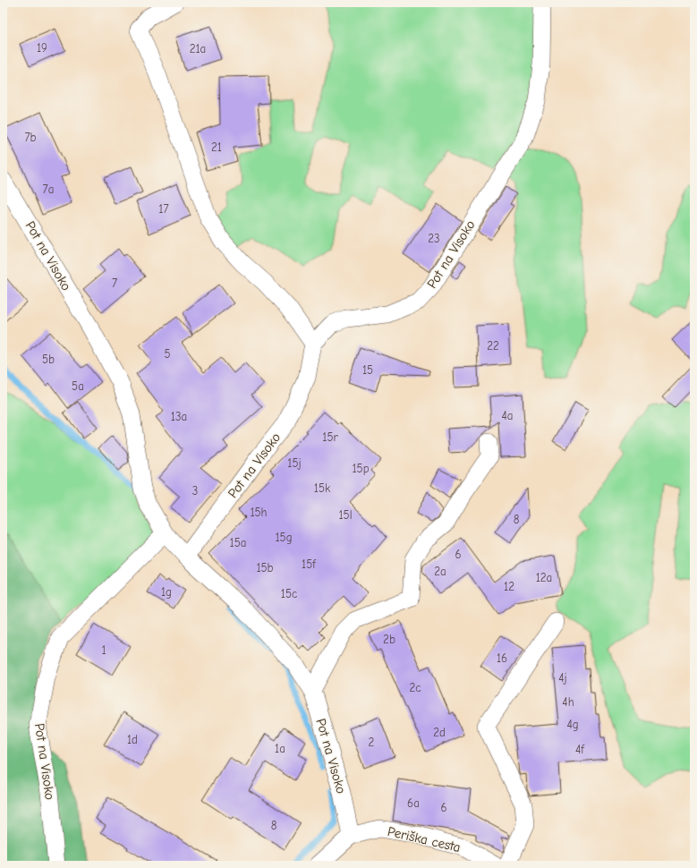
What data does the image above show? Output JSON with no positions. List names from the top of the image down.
{
  "streets": {
    "street": ["Pot na Visoko", "Periška cesta"]
  },
  "crossings": [
    ["Pot na Visoko", "Periška cesta"]
  ],
  "house_numbers": [
    "19",
    "21a",
    "7b",
    "21",
    "7a",
    "17",
    "23",
    "7",
    "22",
    "5",
    "5b",
    "15",
    "5a",
    "4a",
    "13a",
    "15r",
    "15j",
    "15p",
    "15k",
    "3",
    "15h",
    "15l",
    "8",
    "15g",
    "15a",
    "6",
    "15f",
    "15b",
    "2a",
    "12a",
    "12",
    "1g",
    "15c",
    "2b",
    "1",
    "16",
    "4j",
    "2c",
    "4h",
    "4g",
    "2d",
    "1d",
    "2",
    "1a",
    "4f",
    "6a",
    "6",
    "8"
  ]
}
